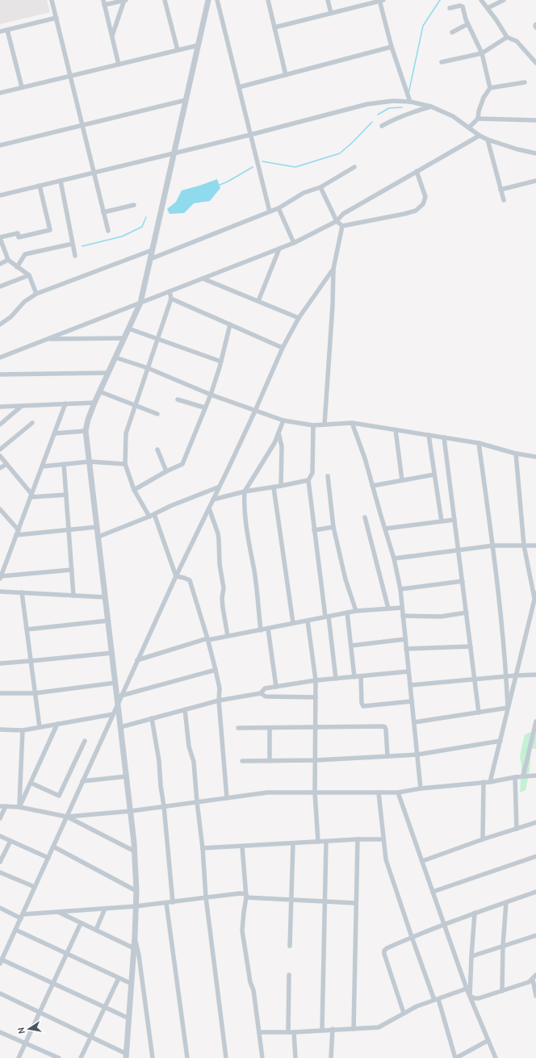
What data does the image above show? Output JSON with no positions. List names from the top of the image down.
{
  "north": "left"
}
